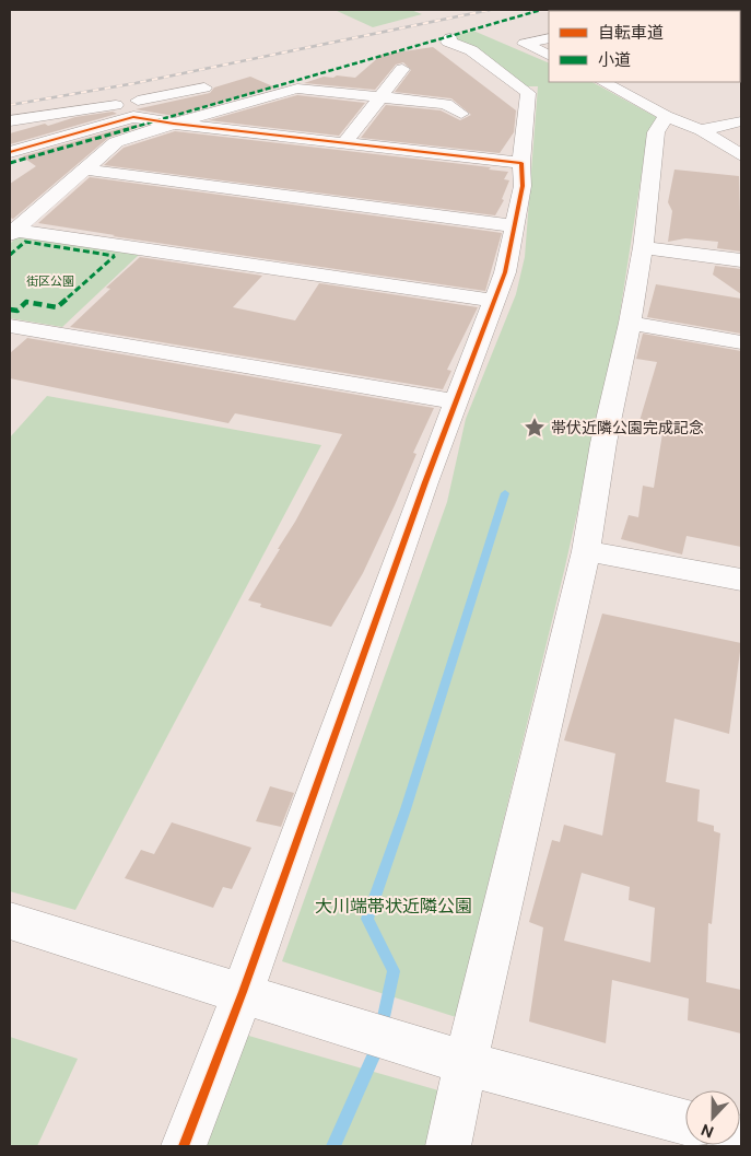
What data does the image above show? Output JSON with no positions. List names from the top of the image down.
{
  "parks": ["街区公園", "大川端帯状近隣公園"],
  "places": {
    "place": ["帯伏近隣公園完成記念"]
  },
  "legend": ["自転車道", "小道"],
  "north": "bottom"
}
